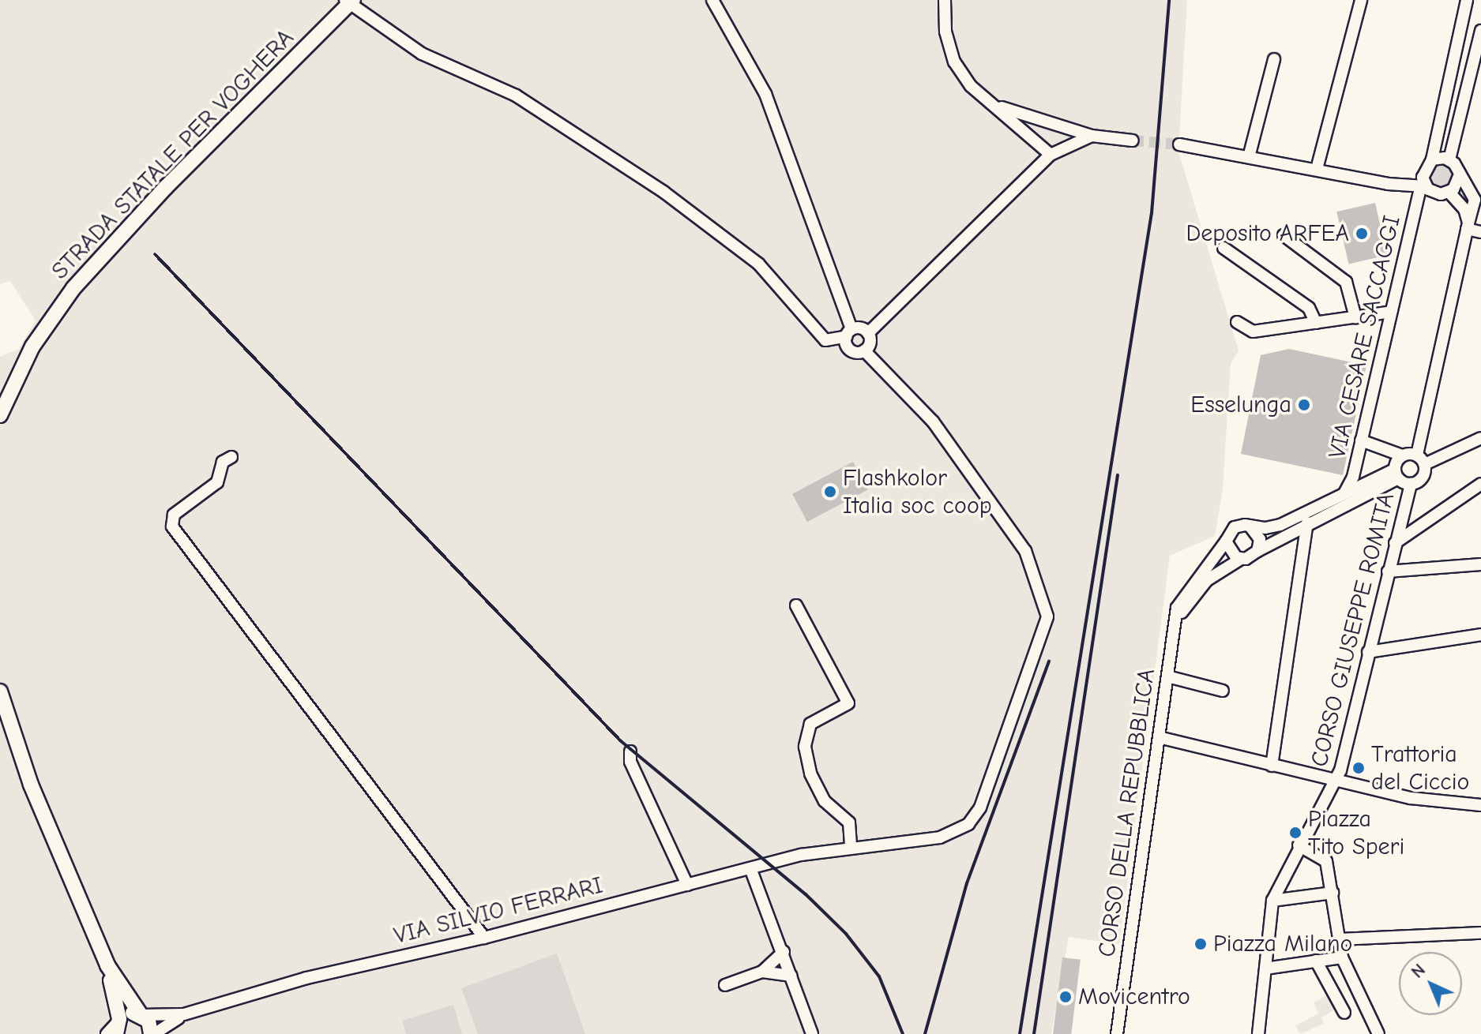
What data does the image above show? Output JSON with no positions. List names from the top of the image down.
{
  "streets": {
    "main road": ["STRADA STATALE PER VOGHERA"],
    "street": [
      "VIA CESARE SACCAGGI",
      "CORSO GIUSEPPE ROMITA",
      "CORSO DELLA REPUBBLICA",
      "VIA SILVIO FERRARI"
    ]
  },
  "places": [
    "Deposito ARFEA",
    "Esselunga",
    "Flashkolor Italia soc coop",
    "Trattoria del Ciccio",
    "Piazza Tito Speri",
    "Piazza Milano",
    "Movicentro"
  ],
  "north": "top left"
}
